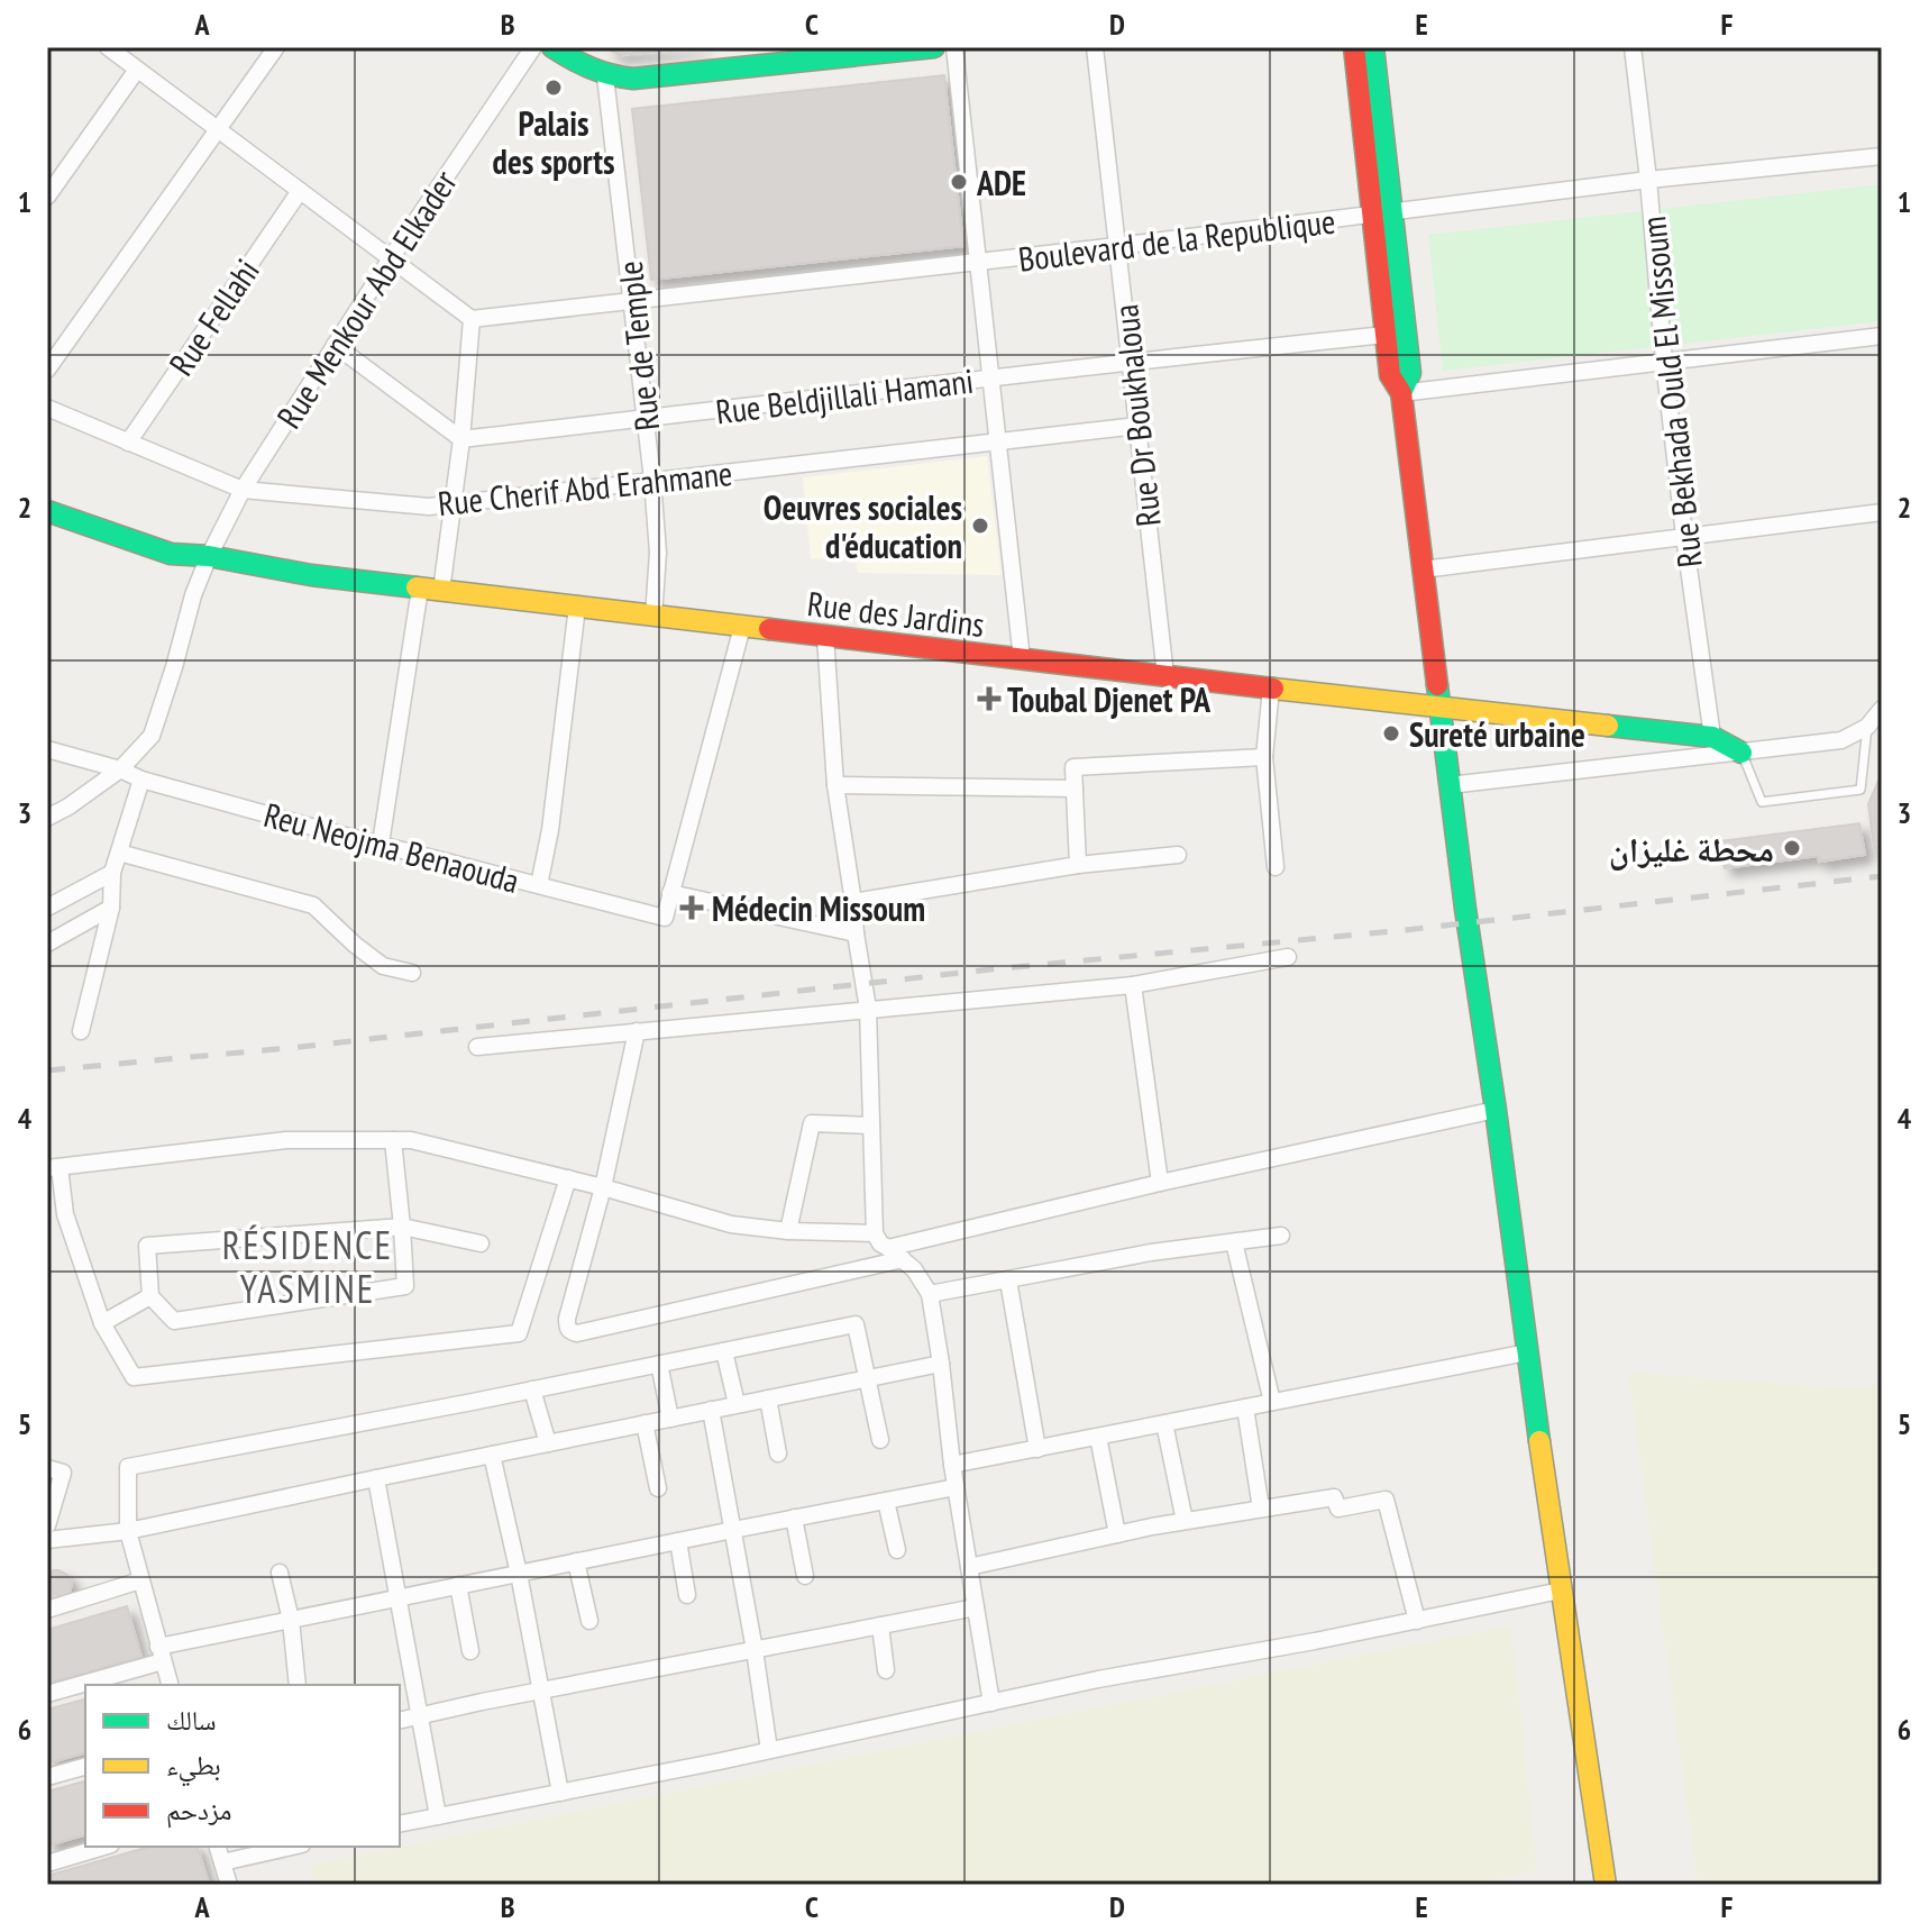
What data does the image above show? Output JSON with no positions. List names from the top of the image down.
{
  "streets": {
    "street": [
      "Boulevard de la Republique",
      "Rue Menkour Abd Elkader",
      "Rue Fellahi",
      "Rue de Temple",
      "Rue Bekhada Ould El Missoum",
      "Rue Beldjillali Hamani",
      "Rue Dr Boukhaloua",
      "Rue Cherif Abd Erahmane",
      "Rue des Jardins",
      "Reu Neojma Benaouda"
    ]
  },
  "crossings": [
    ["Boulevard de la Republique", "Rue de Temple"],
    ["Boulevard de la Republique", "Rue Bekhada Ould El Missoum"],
    ["Boulevard de la Republique", "Rue Dr Boukhaloua"],
    ["Rue Menkour Abd Elkader", "Rue Cherif Abd Erahmane"],
    ["Rue Menkour Abd Elkader", "Rue des Jardins"],
    ["Rue Menkour Abd Elkader", "Reu Neojma Benaouda"],
    ["Rue Fellahi", "Rue Cherif Abd Erahmane"],
    ["Rue de Temple", "Rue Beldjillali Hamani"],
    ["Rue de Temple", "Rue Cherif Abd Erahmane"],
    ["Rue de Temple", "Rue des Jardins"],
    ["Rue Bekhada Ould El Missoum", "Rue des Jardins"],
    ["Rue Beldjillali Hamani", "Rue Dr Boukhaloua"],
    ["Rue Dr Boukhaloua", "Rue Cherif Abd Erahmane"],
    ["Rue Dr Boukhaloua", "Rue des Jardins"]
  ],
  "districts": ["RÉSIDENCE YASMINE"],
  "places": {
    "other": [
      "Palais des sports",
      "ADE",
      "Oeuvres sociales d'éducation",
      "Sureté urbaine",
      "محطة غليزان"
    ],
    "health": ["Toubal Djenet PA", "Médecin Missoum"]
  },
  "legend": ["سالك", "بطيء", "مزدحم"],
  "grid": {
    "columns": [
      "A",
      "B",
      "C",
      "D",
      "E",
      "F"
    ],
    "rows": [
      "1",
      "2",
      "3",
      "4",
      "5",
      "6"
    ]
  }
}
